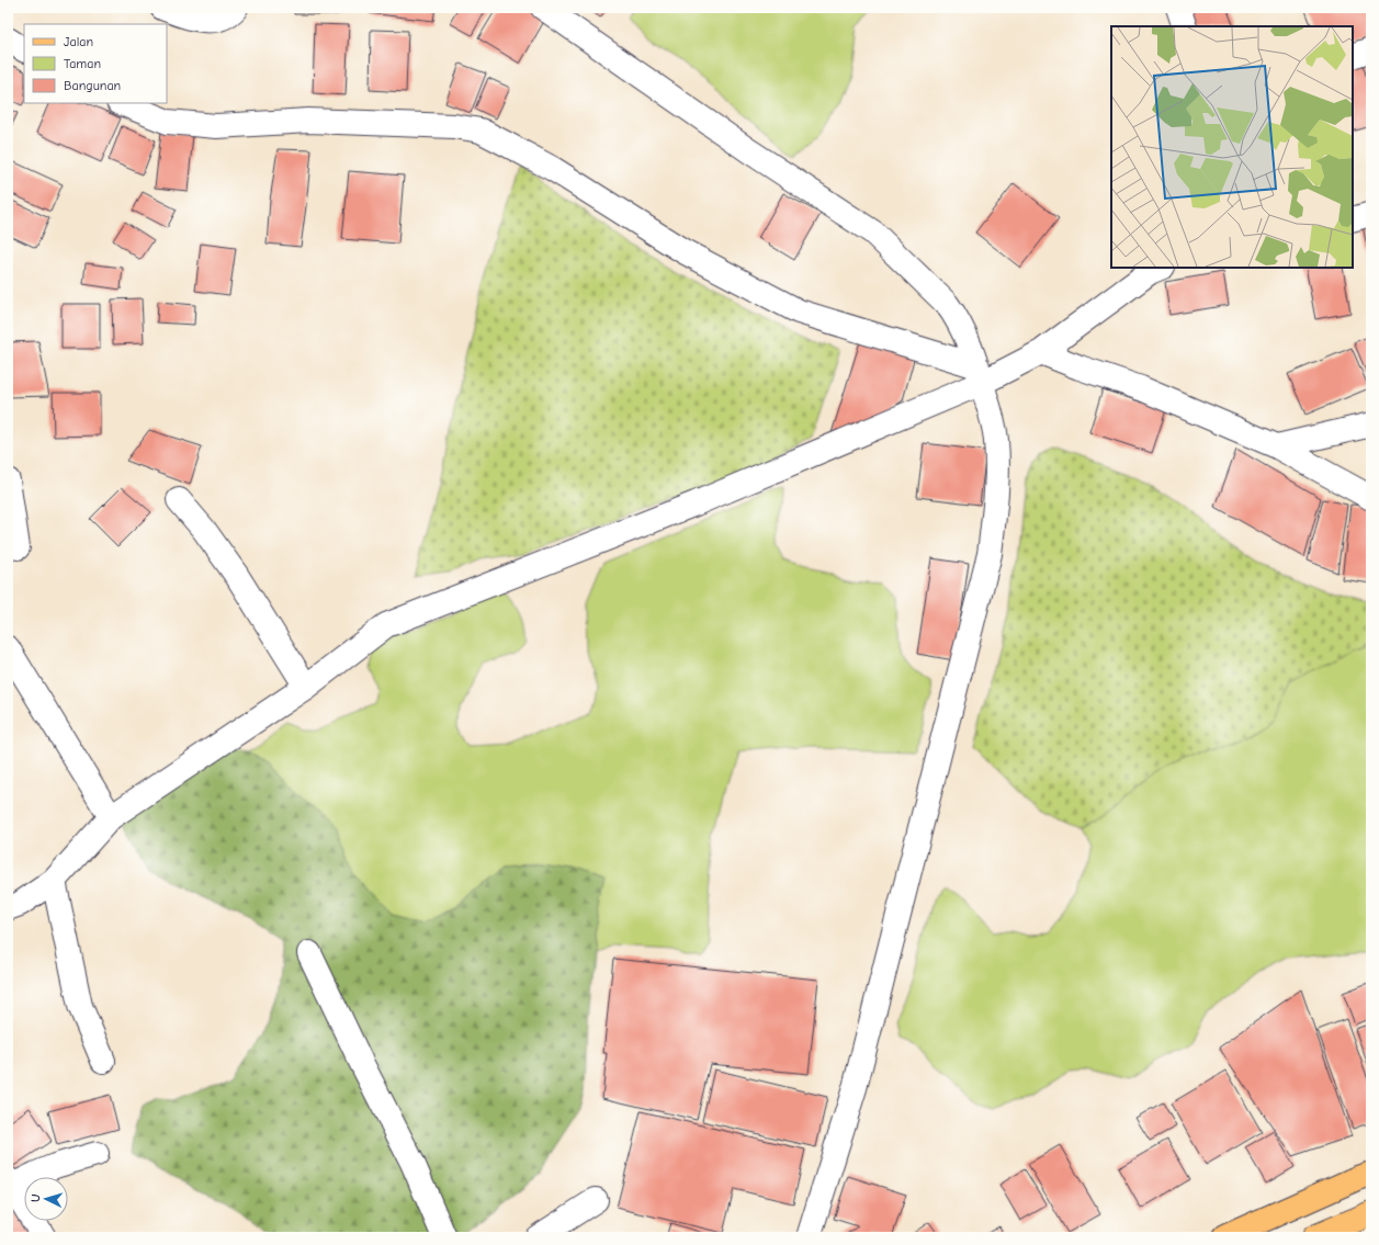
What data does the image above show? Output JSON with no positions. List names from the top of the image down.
{
  "legend": ["Jalan", "Taman", "Bangunan"],
  "north": "left"
}
